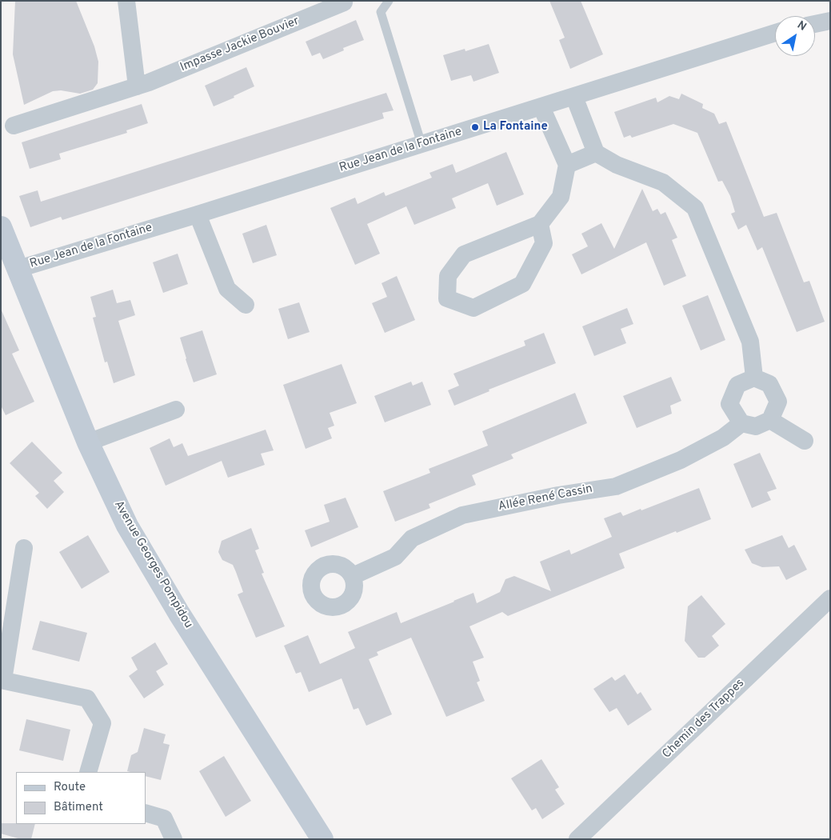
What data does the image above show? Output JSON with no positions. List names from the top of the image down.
{
  "streets": {
    "main road": ["Avenue Georges Pompidou"],
    "street": [
      "Impasse Jackie Bouvier",
      "Rue Jean de la Fontaine",
      "Allée René Cassin",
      "Chemin des Trappes"
    ]
  },
  "crossings": [
    ["Rue Jean de la Fontaine", "Avenue Georges Pompidou"]
  ],
  "places": ["La Fontaine"],
  "legend": ["Route", "Bâtiment"],
  "north": "top right"
}
